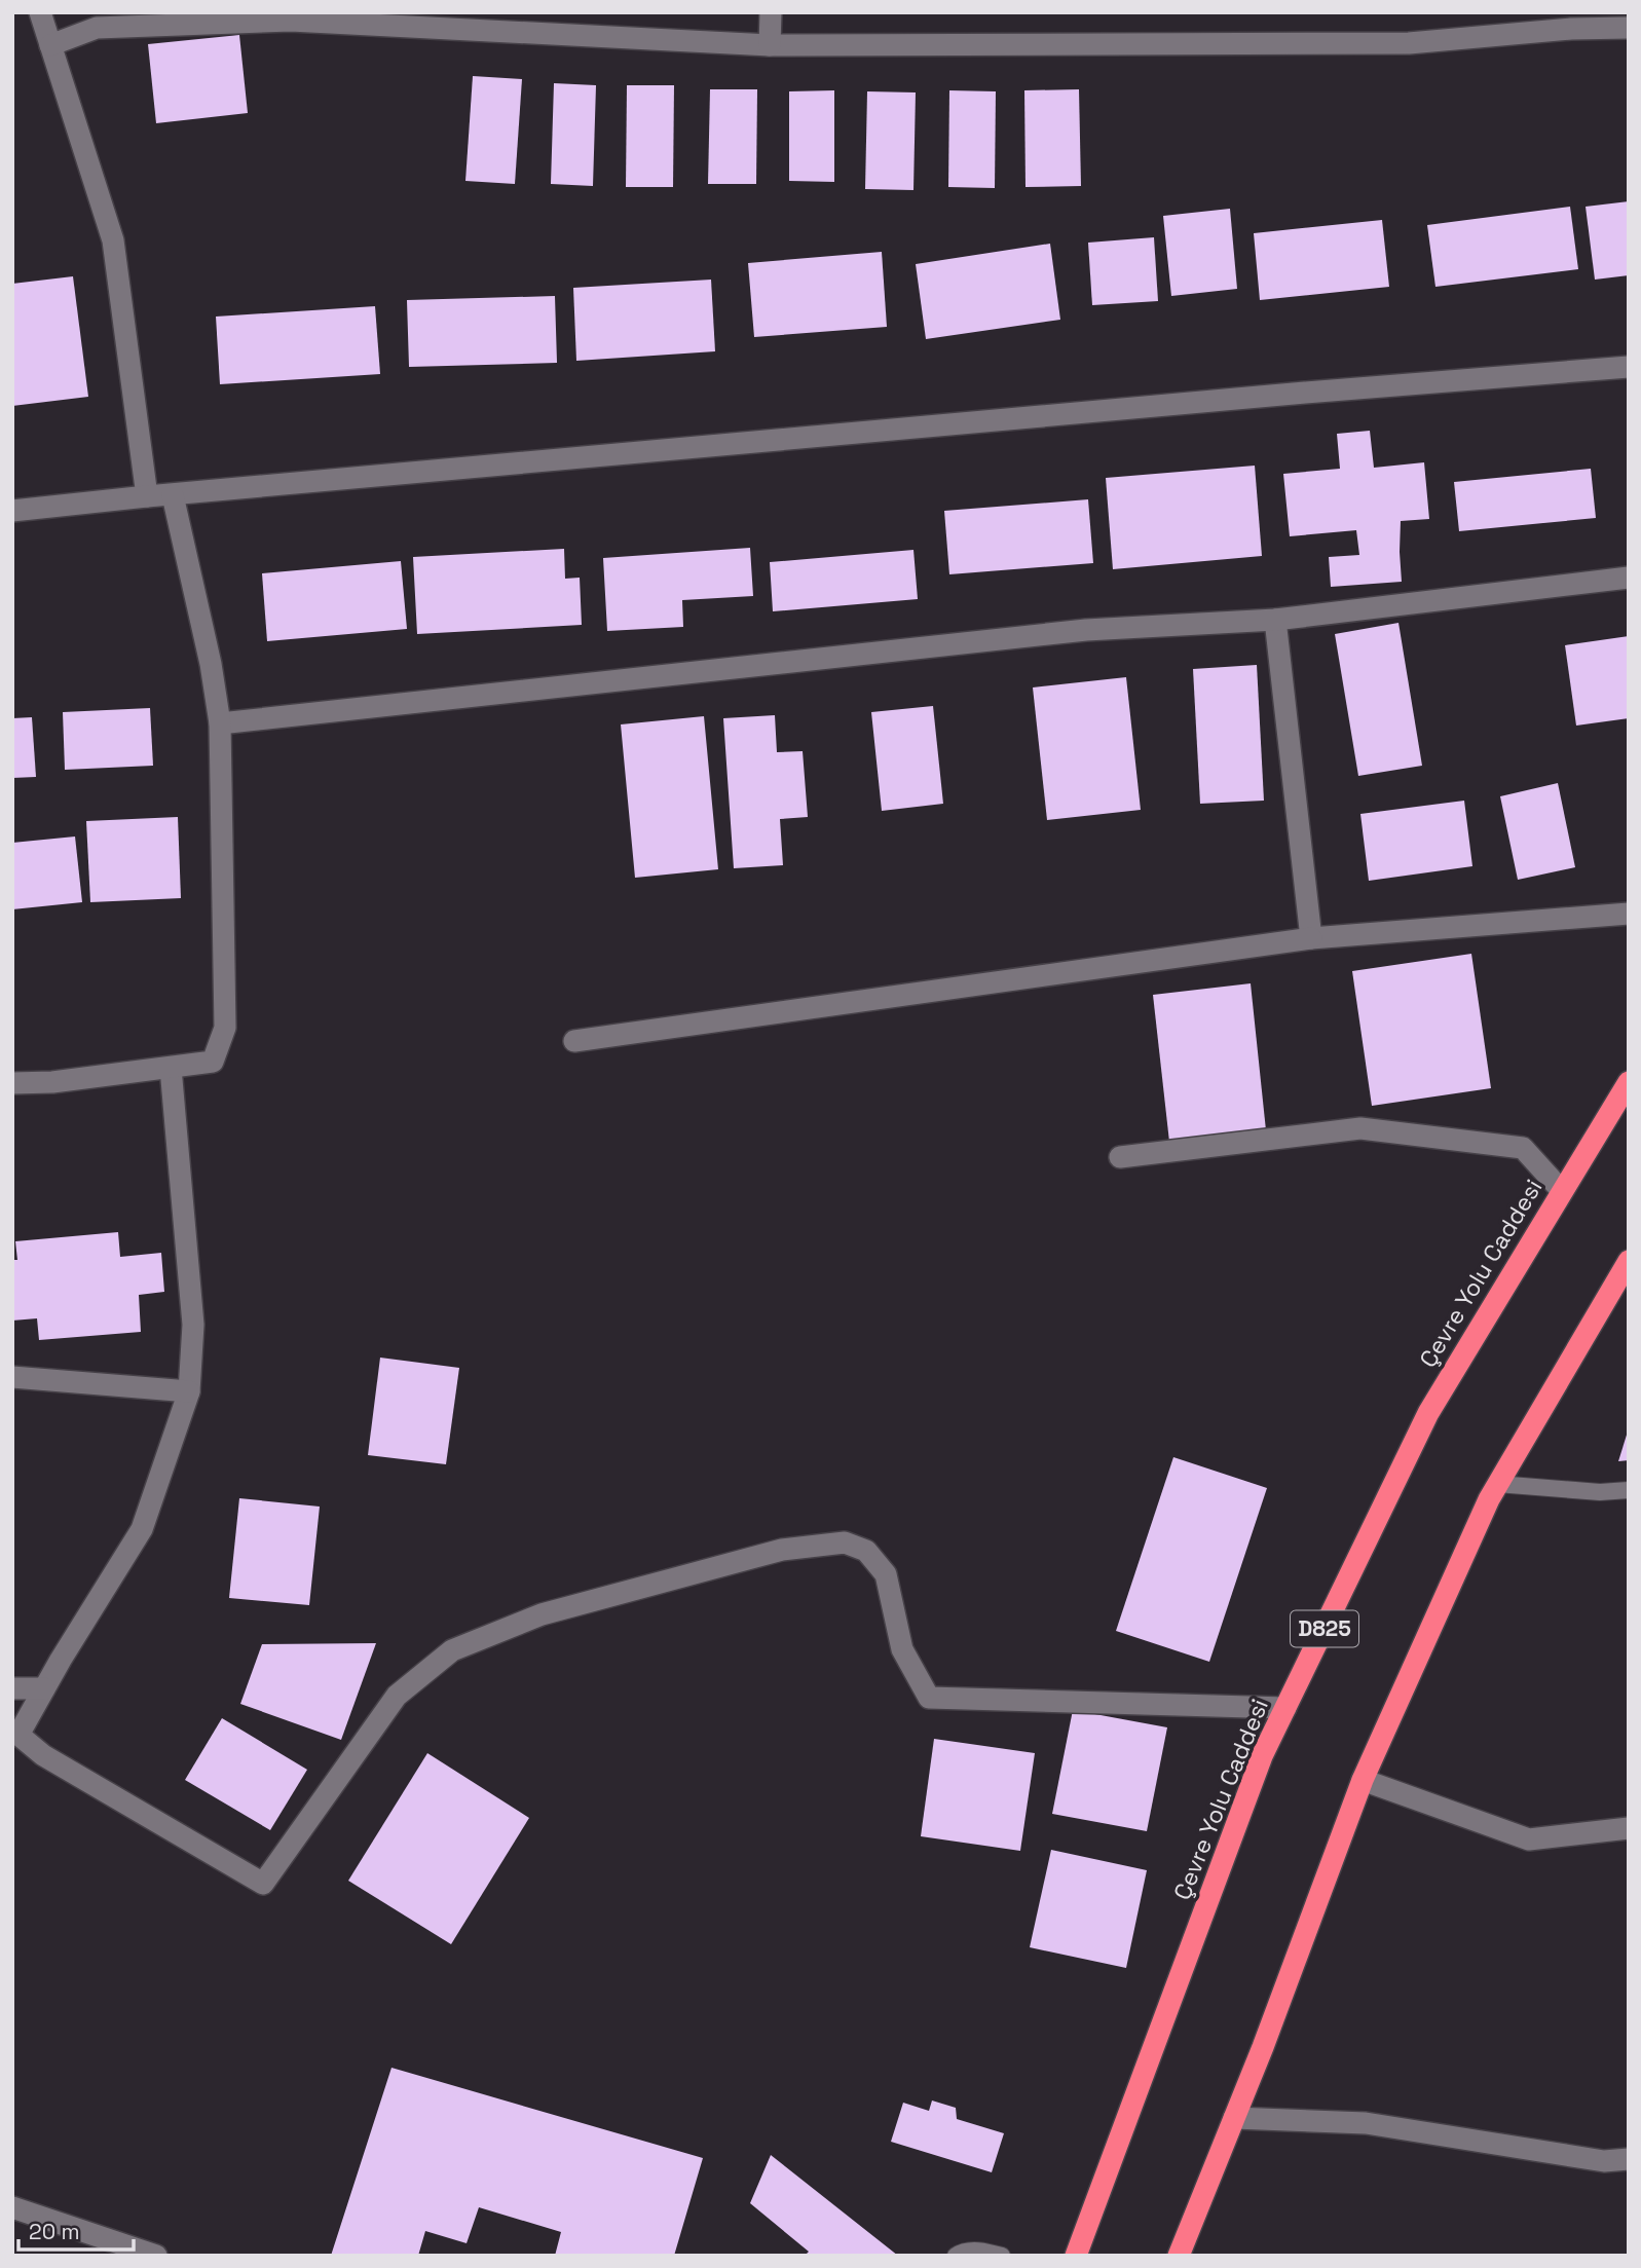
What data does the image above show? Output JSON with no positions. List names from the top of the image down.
{
  "streets": {
    "highway": ["Çevre Yolu Caddesi", "D825"]
  },
  "scale_bar": "20 m"
}
